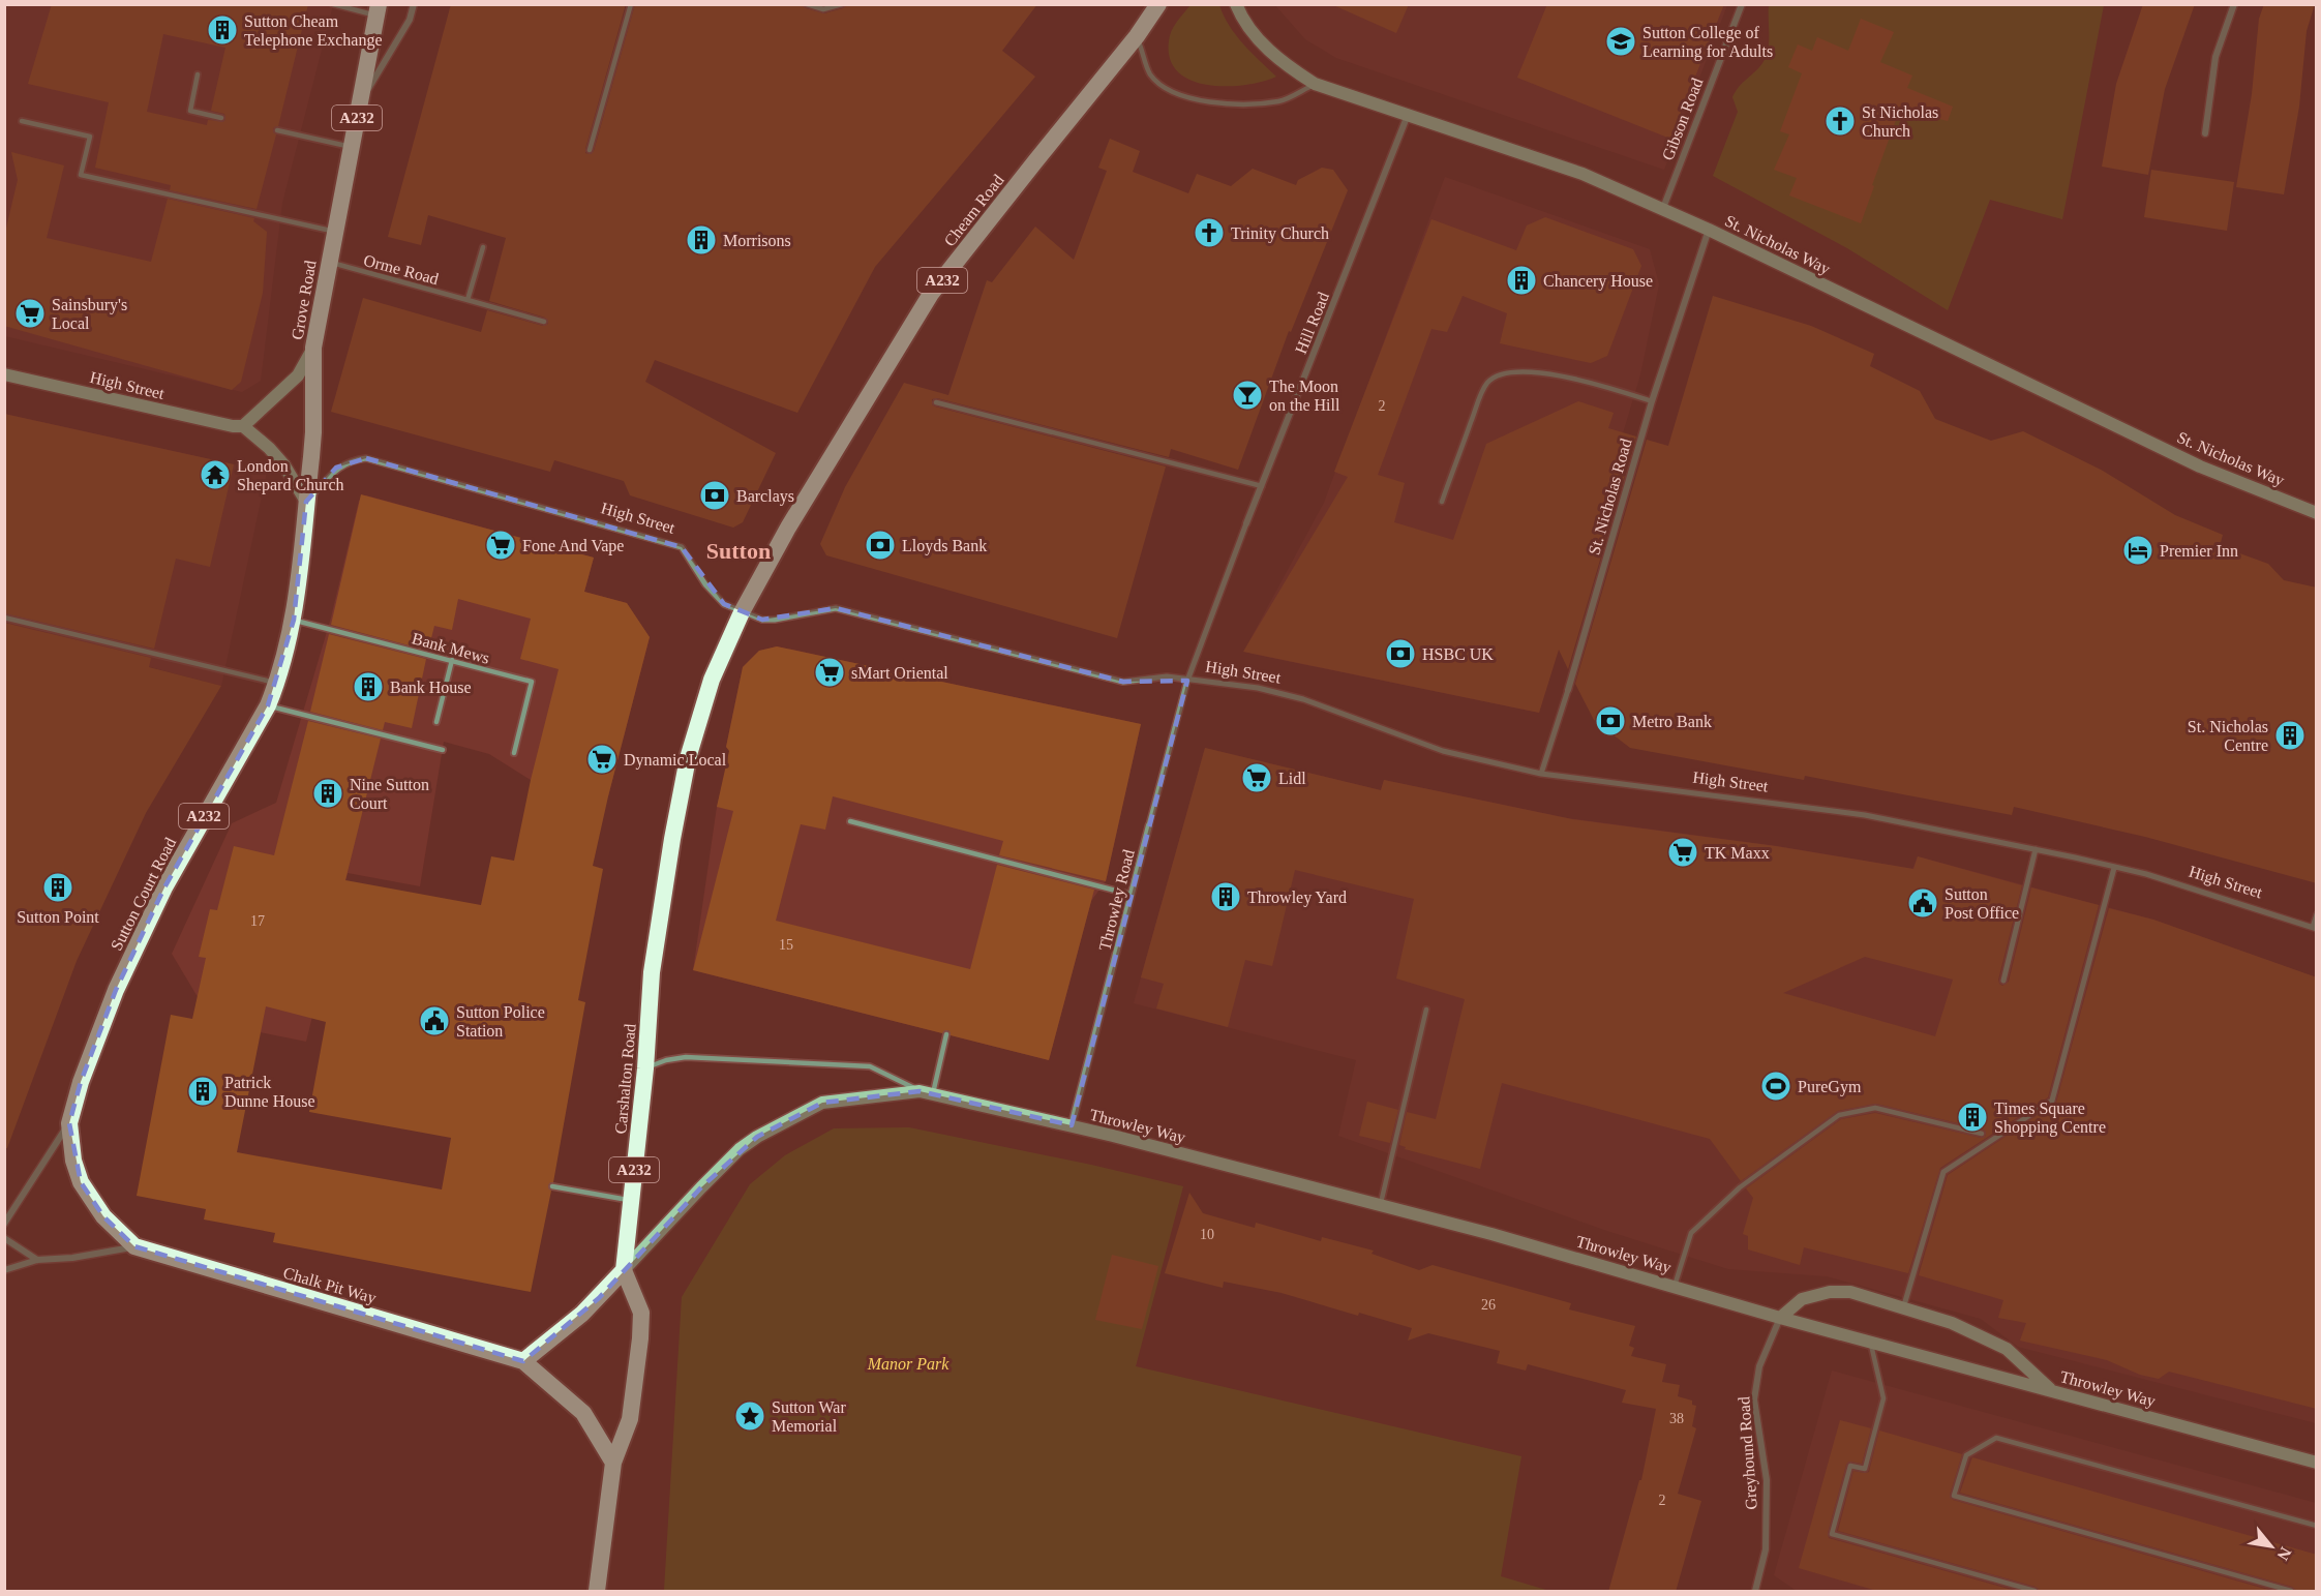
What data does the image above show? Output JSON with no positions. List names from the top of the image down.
{
  "streets": {
    "highway": [
      "A232",
      "Cheam Road",
      "Grove Road",
      "Sutton Court Road",
      "Carshalton Road",
      "Chalk Pit Way"
    ],
    "main road": ["St. Nicholas Way", "High Street", "Throwley Way"],
    "street": [
      "Gibson Road",
      "Hill Road",
      "St. Nicholas Road",
      "Throwley Road",
      "Greyhound Road"
    ],
    "lane": ["Orme Road", "Bank Mews"]
  },
  "crossings": [
    ["A232", "Carshalton Road"],
    ["A232", "Chalk Pit Way"],
    ["Gibson Road", "St. Nicholas Way"],
    ["Cheam Road", "Carshalton Road"],
    ["St. Nicholas Way", "Hill Road"],
    ["St. Nicholas Way", "St. Nicholas Road"],
    ["Orme Road", "Grove Road"],
    ["Grove Road", "High Street"],
    ["Grove Road", "Sutton Court Road"],
    ["Hill Road", "High Street"],
    ["Hill Road", "Throwley Road"],
    ["High Street", "St. Nicholas Road"],
    ["High Street", "Sutton Court Road"],
    ["High Street", "Throwley Road"],
    ["High Street", "Carshalton Road"],
    ["Bank Mews", "Sutton Court Road"],
    ["Sutton Court Road", "Chalk Pit Way"],
    ["Throwley Road", "Throwley Way"],
    ["Carshalton Road", "Throwley Way"],
    ["Throwley Way", "Greyhound Road"]
  ],
  "districts": ["Sutton"],
  "parks": ["Manor Park"],
  "places": {
    "building": [
      "Sutton Cheam Telephone Exchange",
      "Morrisons",
      "Chancery House",
      "Bank House",
      "St. Nicholas Centre",
      "Nine Sutton Court",
      "Sutton Point",
      "Throwley Yard",
      "Patrick Dunne House",
      "Times Square Shopping Centre"
    ],
    "school or university": ["Sutton College of Learning for Adults"],
    "church": ["St Nicholas Church", "Trinity Church"],
    "supermarket": [
      "Sainsbury's Local",
      "Fone And Vape",
      "sMart Oriental",
      "Dynamic Local",
      "Lidl",
      "TK Maxx"
    ],
    "bar": ["The Moon on the Hill"],
    "temple": ["London Shepard Church"],
    "bank": [
      "Barclays",
      "Lloyds Bank",
      "HSBC UK",
      "Metro Bank"
    ],
    "hotel": ["Premier Inn"],
    "public building": ["Sutton Post Office", "Sutton Police Station"],
    "sports": ["PureGym"],
    "place": ["Sutton War Memorial"]
  },
  "house_numbers": [
    "2",
    "17",
    "15",
    "10",
    "26",
    "38",
    "2"
  ],
  "north": "bottom right"
}
